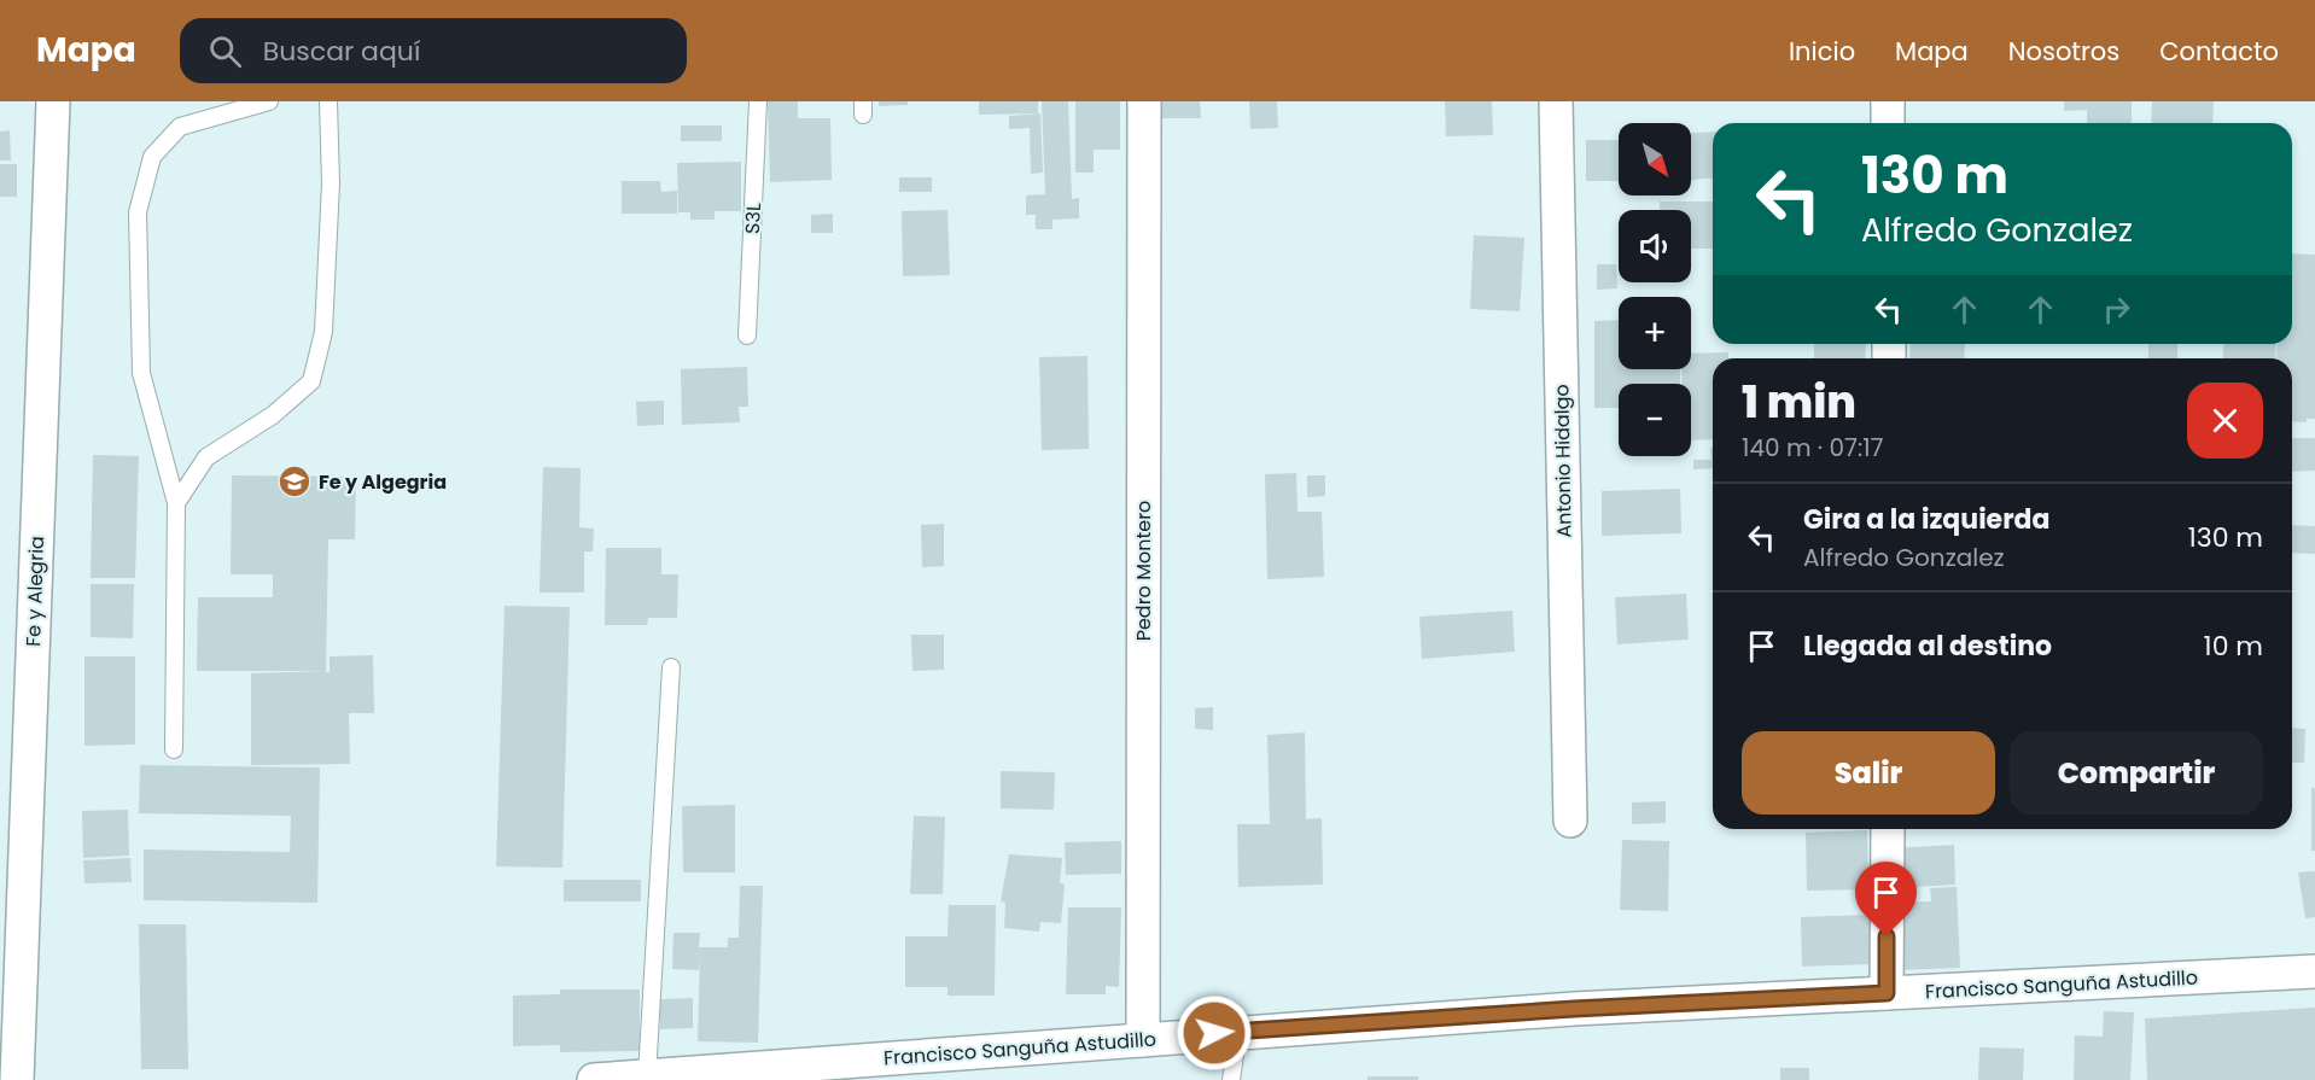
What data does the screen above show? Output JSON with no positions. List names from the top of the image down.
{
  "streets": {
    "street": [
      "Antonio Hidalgo",
      "Pedro Montero",
      "Fe y Alegria",
      "Francisco Sanguña Astudillo"
    ],
    "lane": ["S3L"]
  },
  "crossings": [
    ["Pedro Montero", "Francisco Sanguña Astudillo"]
  ],
  "places": {
    "school or university": ["Fe y Algegria"]
  },
  "north": "bottom right",
  "page": {
    "header": "Mapa",
    "search": "Buscar aquí",
    "nav": [
      "Inicio",
      "Mapa",
      "Nosotros",
      "Contacto"
    ],
    "map_buttons": ["+", "−"],
    "turn": ["130 m", "Alfredo Gonzalez"],
    "heading": ["1 min", "140 m · 07:17"],
    "list": [
      {
        "name": "Gira a la izquierda",
        "note": "Alfredo Gonzalez",
        "value": "130 m"
      },
      {
        "name": "Llegada al destino",
        "value": "10 m"
      }
    ],
    "buttons": ["Salir", "Compartir"]
  }
}
